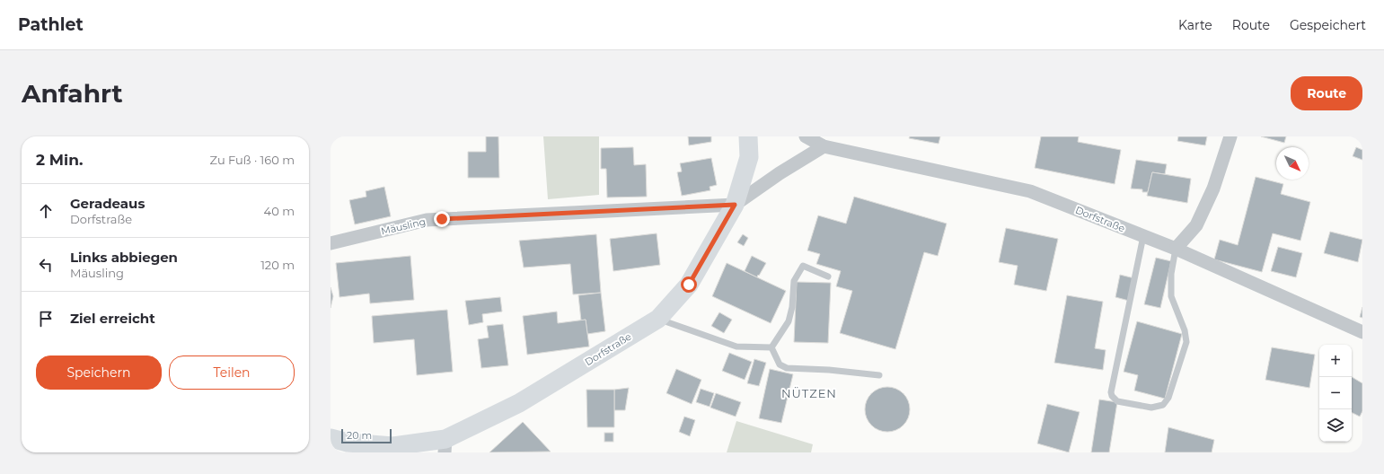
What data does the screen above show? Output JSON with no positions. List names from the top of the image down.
{
  "streets": {
    "street": ["Dorfstraße", "Mäusling"]
  },
  "crossings": [
    ["Dorfstraße", "Mäusling"]
  ],
  "districts": ["NÜTZEN"],
  "scale_bar": "20 m",
  "north": "bottom right",
  "page": {
    "header": "Pathlet",
    "nav": ["Karte", "Route", "Gespeichert"],
    "buttons": [
      "Route",
      ["Speichern", "Teilen"]
    ],
    "title": "Anfahrt",
    "heading": ["2 Min.", "Zu Fuß · 160 m"],
    "list": [
      ["Geradeaus", "Dorfstraße", "40 m"],
      ["Links abbiegen", "Mäusling", "120 m"],
      "Ziel erreicht"
    ],
    "map_buttons": ["+", "−"],
    "scale": "20 m"
  }
}
